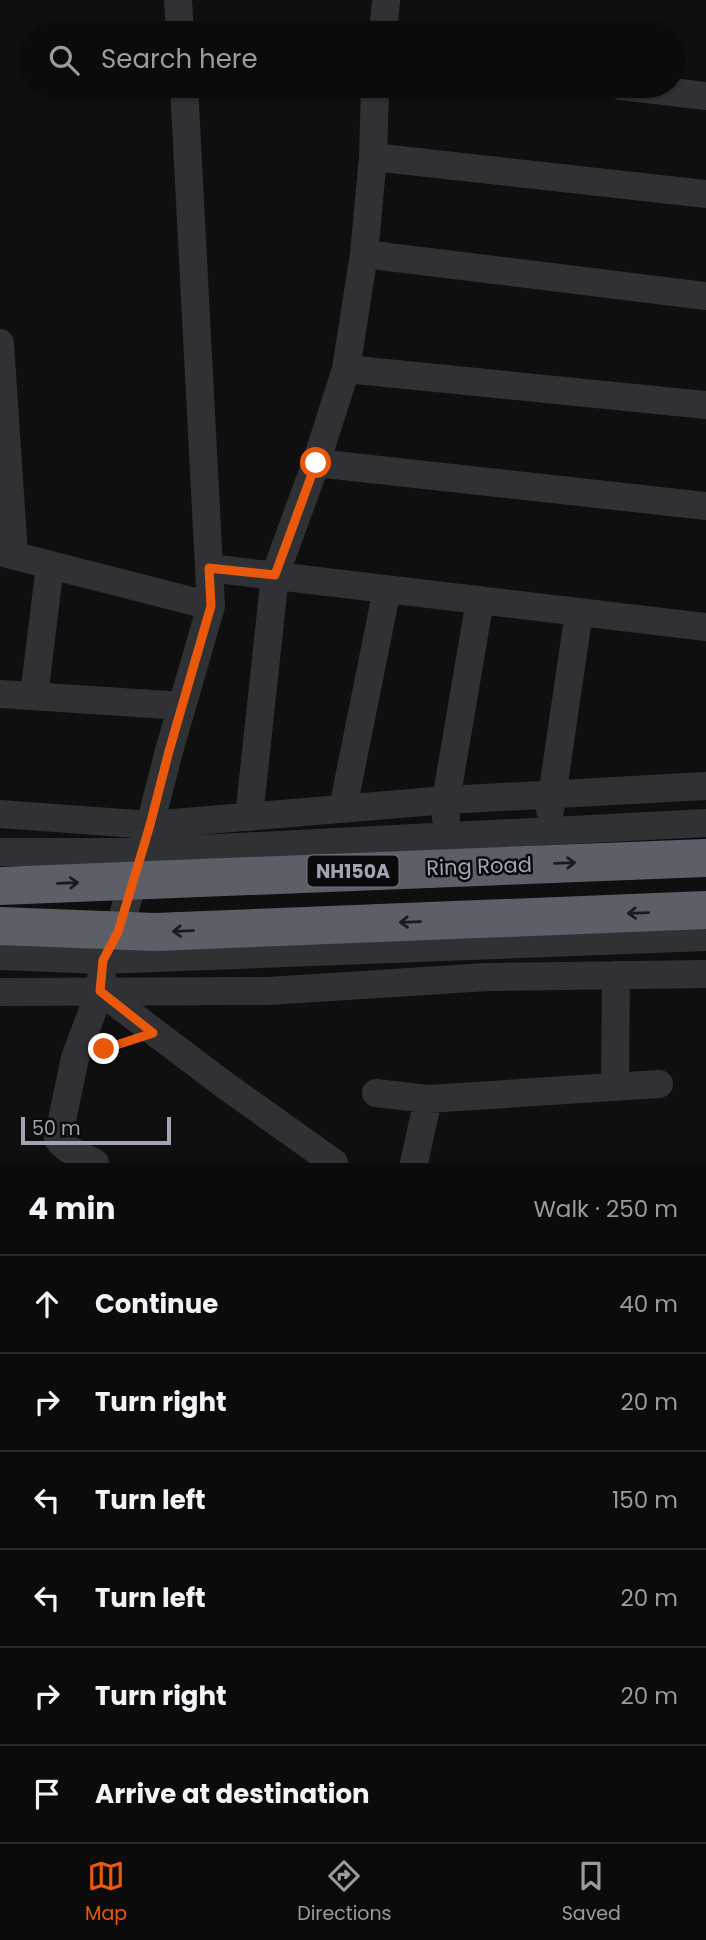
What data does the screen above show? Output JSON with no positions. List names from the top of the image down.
{
  "streets": {
    "highway": ["Ring Road", "NH150A"]
  },
  "scale_bar": "50 m",
  "page": {
    "search": "Search here",
    "scale": "50 m",
    "heading": ["4 min", "Walk · 250 m"],
    "list": [
      ["Continue", "40 m"],
      ["Turn right", "20 m"],
      ["Turn left", "150 m"],
      ["Turn left", "20 m"],
      ["Turn right", "20 m"],
      "Arrive at destination"
    ],
    "nav": ["Map", "Directions", "Saved"]
  }
}
